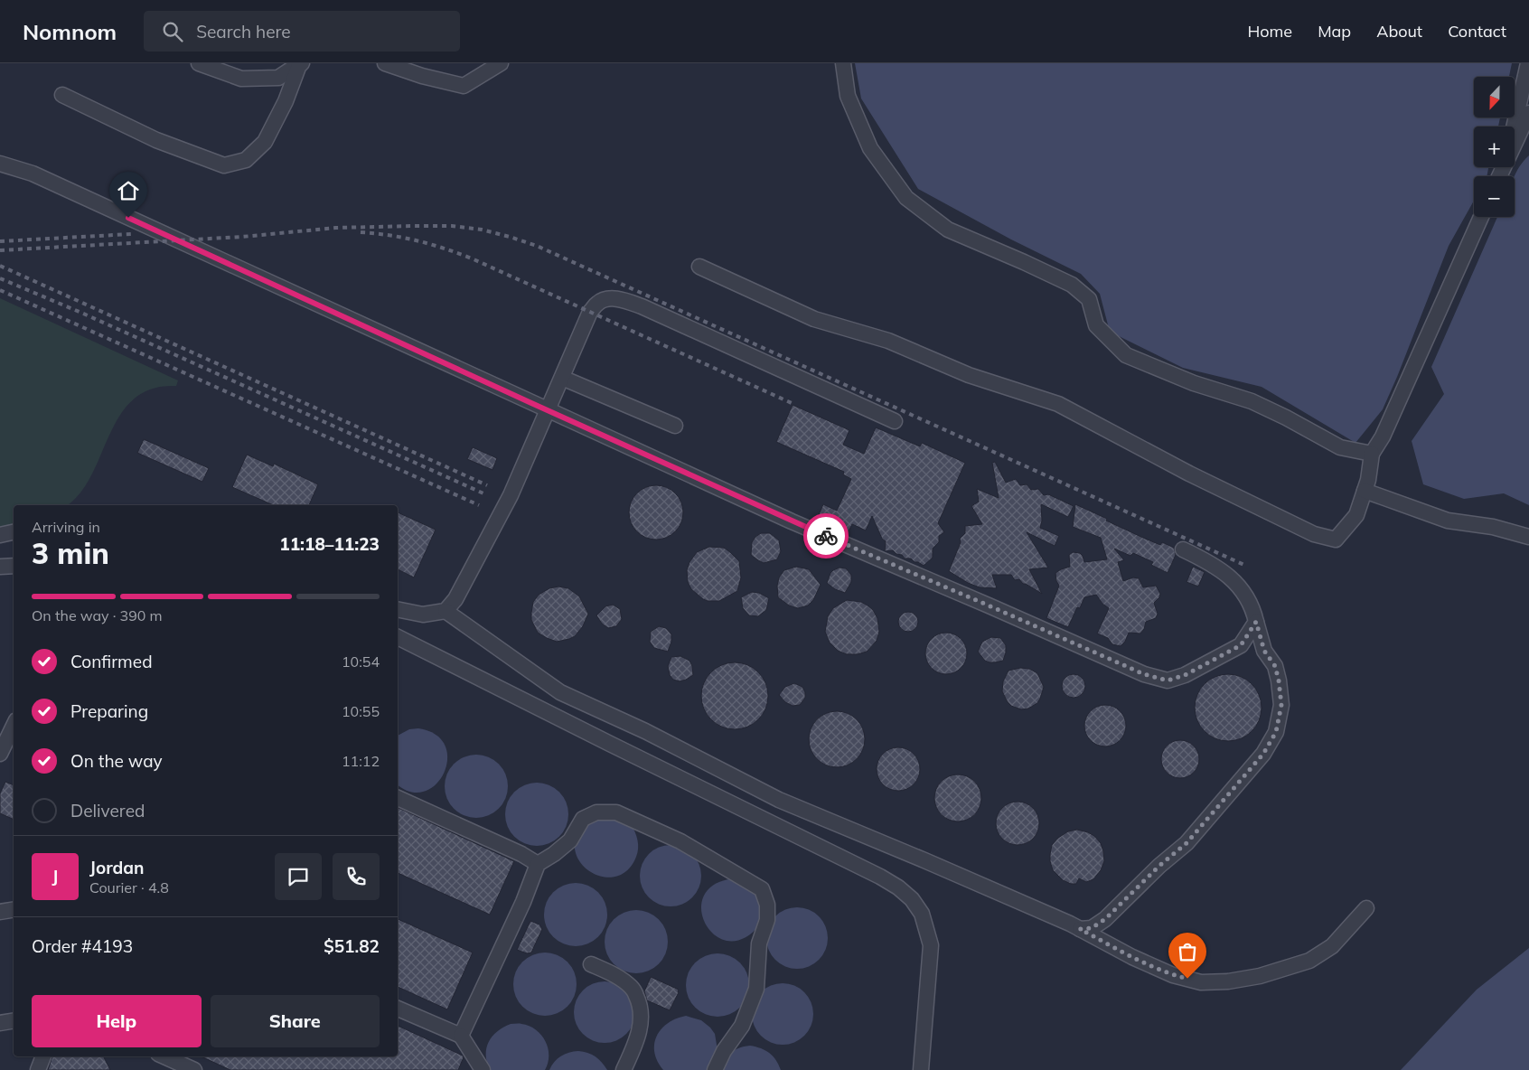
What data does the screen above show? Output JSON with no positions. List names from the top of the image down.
{
  "north": "bottom",
  "page": {
    "header": "Nomnom",
    "search": "Search here",
    "nav": [
      "Home",
      "Map",
      "About",
      "Contact"
    ],
    "map_buttons": ["+", "−"],
    "heading": ["3 min", "Arriving in", "11:18–11:23"],
    "panel": [
      "Jordan",
      "Courier · 4.8",
      "Order #4193",
      "$51.82"
    ],
    "bar": "On the way · 390 m",
    "list": [
      ["Confirmed", "10:54"],
      ["Preparing", "10:55"],
      ["On the way", "11:12"],
      "Delivered"
    ],
    "round": "J",
    "buttons": ["Help", "Share"]
  }
}
